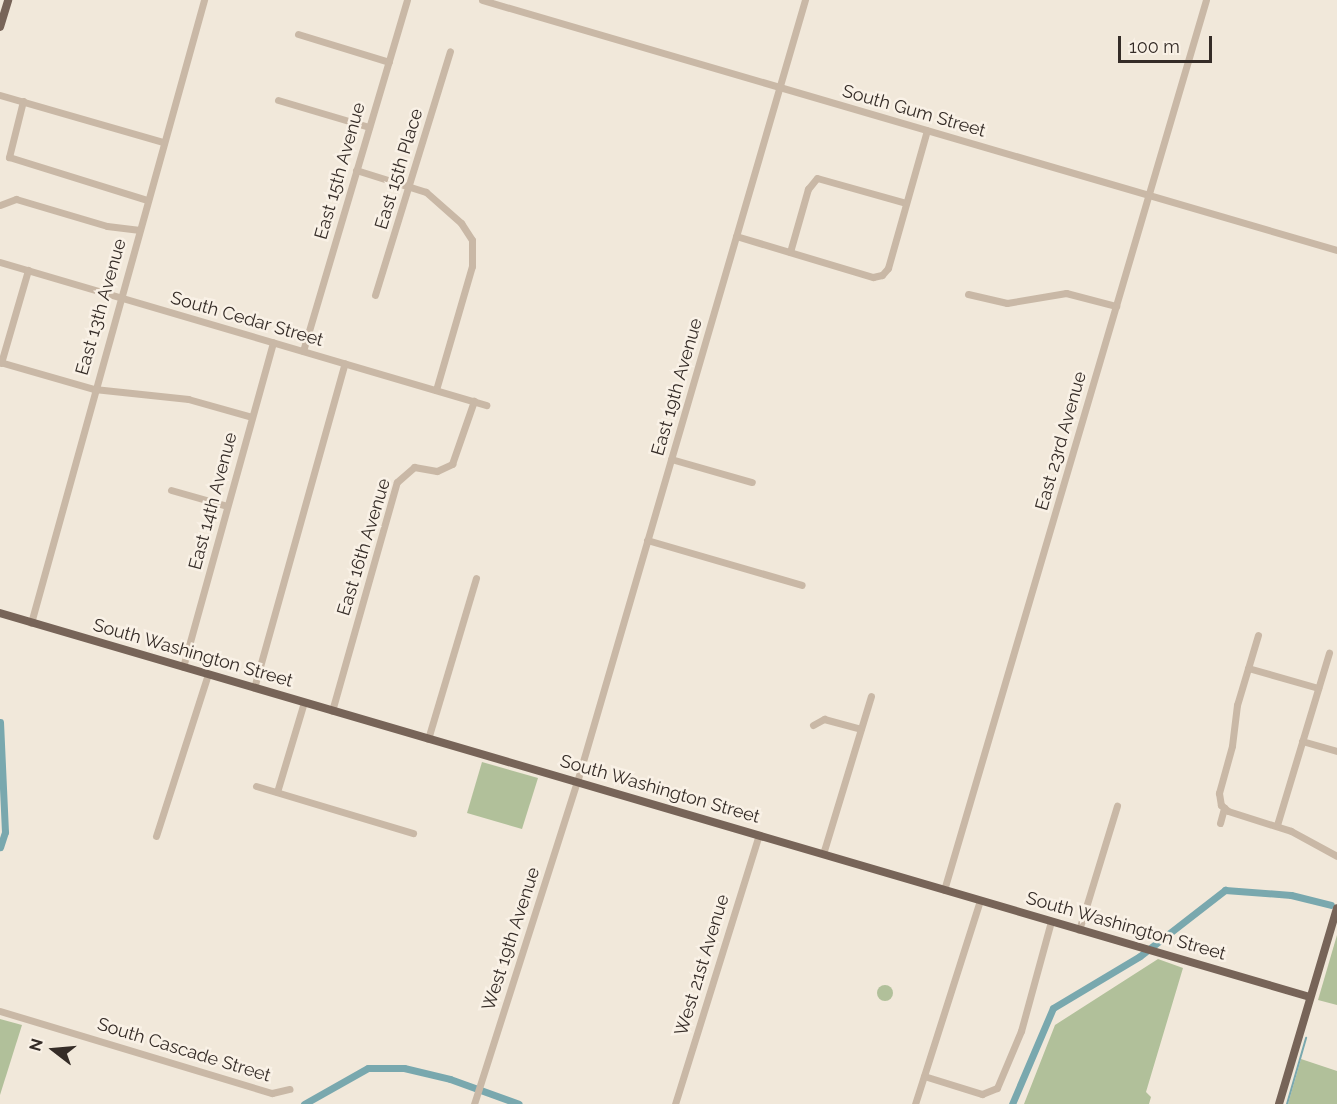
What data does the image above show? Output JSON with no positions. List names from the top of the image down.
{
  "streets": {
    "main road": ["South Washington Street"],
    "street": [
      "South Gum Street",
      "East 15th Place",
      "East 15th Avenue",
      "East 13th Avenue",
      "South Cedar Street",
      "East 19th Avenue",
      "East 23rd Avenue",
      "East 14th Avenue",
      "East 16th Avenue",
      "West 19th Avenue",
      "West 21st Avenue",
      "South Cascade Street"
    ]
  },
  "crossings": [
    ["South Gum Street", "East 19th Avenue"],
    ["South Gum Street", "East 23rd Avenue"],
    ["East 15th Avenue", "South Cedar Street"],
    ["East 13th Avenue", "South Cedar Street"],
    ["East 13th Avenue", "South Washington Street"],
    ["South Cedar Street", "East 14th Avenue"],
    ["South Cedar Street", "East 16th Avenue"],
    ["East 19th Avenue", "South Washington Street"],
    ["East 19th Avenue", "West 19th Avenue"],
    ["East 23rd Avenue", "South Washington Street"],
    ["East 14th Avenue", "South Washington Street"],
    ["East 16th Avenue", "South Washington Street"],
    ["South Washington Street", "West 19th Avenue"],
    ["South Washington Street", "West 21st Avenue"]
  ],
  "scale_bar": "100 m",
  "north": "left"
}
